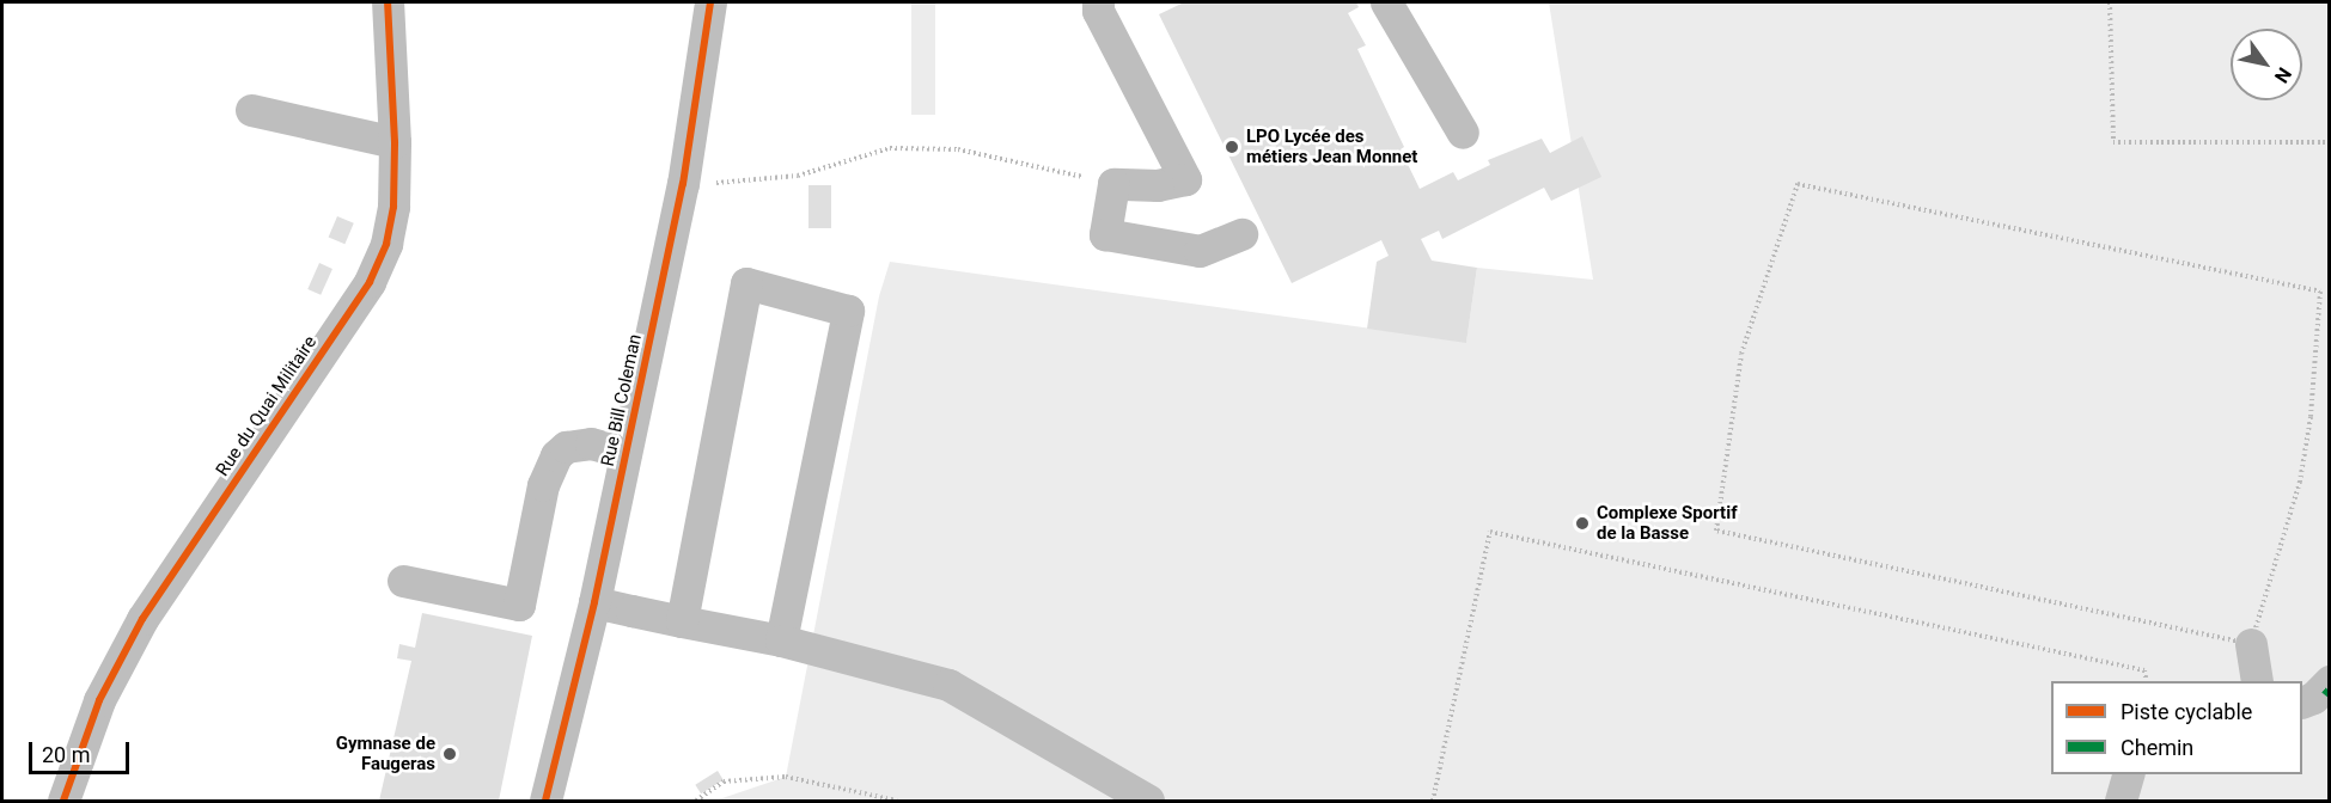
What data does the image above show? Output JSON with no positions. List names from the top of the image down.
{
  "streets": {
    "street": ["Rue Bill Coleman", "Rue du Quai Militaire"]
  },
  "places": ["LPO Lycée des métiers Jean Monnet", "Complexe Sportif de la Basse", "Gymnase de Faugeras"],
  "legend": ["Piste cyclable", "Chemin"],
  "scale_bar": "20 m",
  "north": "bottom right"
}
